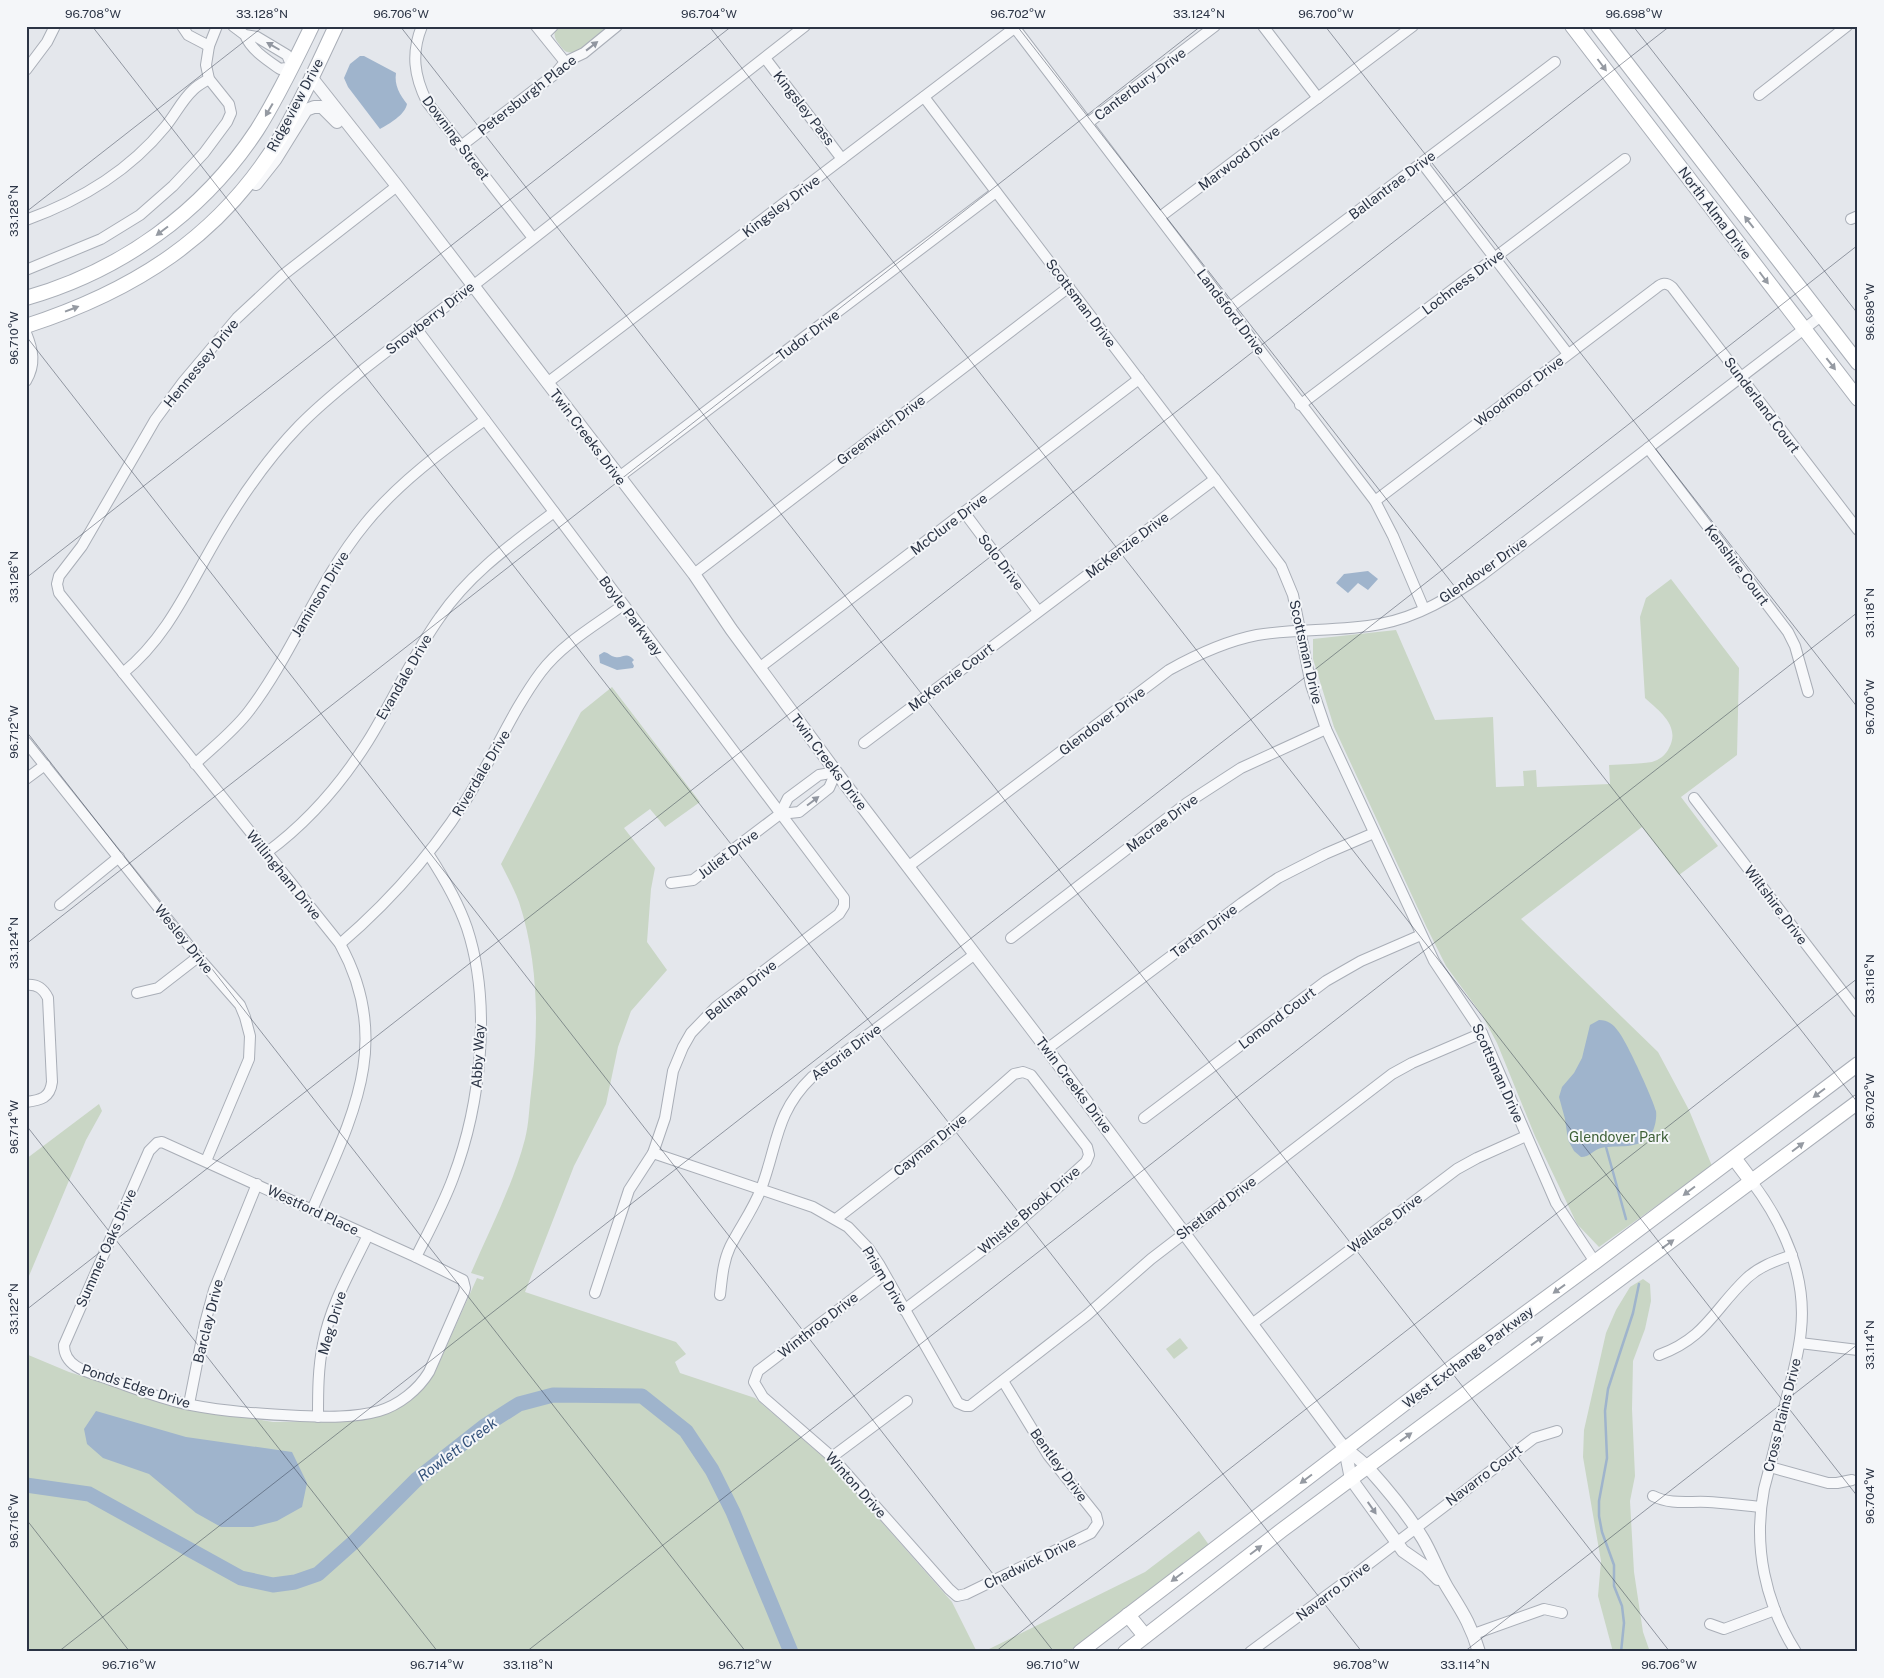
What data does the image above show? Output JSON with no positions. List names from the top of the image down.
{
  "streets": {
    "main road": ["Ridgeview Drive", "North Alma Drive", "West Exchange Parkway"],
    "street": [
      "Canterbury Drive",
      "Petersburgh Place",
      "Kingsley Pass",
      "Downing Street",
      "Marwood Drive",
      "Ballantrae Drive",
      "Kingsley Drive",
      "Lochness Drive",
      "Scottsman Drive",
      "Landsford Drive",
      "Snowberry Drive",
      "Tudor Drive",
      "Hennessey Drive",
      "Woodmoor Drive",
      "Sunderland Court",
      "Greenwich Drive",
      "Twin Creeks Drive",
      "McClure Drive",
      "McKenzie Drive",
      "Solo Drive",
      "Kenshire Court",
      "Glendover Drive",
      "Jaminson Drive",
      "Boyle Parkway",
      "Evandale Drive",
      "McKenzie Court",
      "Riverdale Drive",
      "Macrae Drive",
      "Juliet Drive",
      "Willingham Drive",
      "Wiltshire Drive",
      "Tartan Drive",
      "Wesley Drive",
      "Bellnap Drive",
      "Lomond Court",
      "Astoria Drive",
      "Abby Way",
      "Cayman Drive",
      "Shetland Drive",
      "Westford Place",
      "Whistle Brook Drive",
      "Wallace Drive",
      "Summer Oaks Drive",
      "Prism Drive",
      "Barclay Drive",
      "Meg Drive",
      "Winthrop Drive",
      "Ponds Edge Drive",
      "Cross Plains Drive",
      "Bentley Drive",
      "Navarro Court",
      "Winton Drive",
      "Chadwick Drive",
      "Navarro Drive"
    ]
  },
  "crossings": [
    ["Canterbury Drive", "Landsford Drive"],
    ["Petersburgh Place", "Downing Street"],
    ["Ridgeview Drive", "Twin Creeks Drive"],
    ["Kingsley Pass", "Kingsley Drive"],
    ["Kingsley Pass", "Snowberry Drive"],
    ["Downing Street", "Snowberry Drive"],
    ["Marwood Drive", "Landsford Drive"],
    ["Ballantrae Drive", "Landsford Drive"],
    ["Kingsley Drive", "Scottsman Drive"],
    ["Kingsley Drive", "Landsford Drive"],
    ["Kingsley Drive", "Twin Creeks Drive"],
    ["North Alma Drive", "Glendover Drive"],
    ["Lochness Drive", "Landsford Drive"],
    ["Scottsman Drive", "Tudor Drive"],
    ["Scottsman Drive", "Greenwich Drive"],
    ["Scottsman Drive", "McClure Drive"],
    ["Scottsman Drive", "McKenzie Drive"],
    ["Scottsman Drive", "Glendover Drive"],
    ["Scottsman Drive", "Macrae Drive"],
    ["Scottsman Drive", "Tartan Drive"],
    ["Scottsman Drive", "Lomond Court"],
    ["Scottsman Drive", "Shetland Drive"],
    ["Scottsman Drive", "Wallace Drive"],
    ["Scottsman Drive", "West Exchange Parkway"],
    ["Landsford Drive", "Woodmoor Drive"],
    ["Landsford Drive", "Glendover Drive"],
    ["Snowberry Drive", "Twin Creeks Drive"],
    ["Snowberry Drive", "Boyle Parkway"],
    ["Snowberry Drive", "Willingham Drive"],
    ["Tudor Drive", "Twin Creeks Drive"],
    ["Hennessey Drive", "Twin Creeks Drive"],
    ["Hennessey Drive", "Willingham Drive"],
    ["Woodmoor Drive", "Sunderland Court"],
    ["Sunderland Court", "Glendover Drive"],
    ["Greenwich Drive", "Twin Creeks Drive"],
    ["Twin Creeks Drive", "McClure Drive"],
    ["Twin Creeks Drive", "Glendover Drive"],
    ["Twin Creeks Drive", "Juliet Drive"],
    ["Twin Creeks Drive", "Tartan Drive"],
    ["Twin Creeks Drive", "Astoria Drive"],
    ["Twin Creeks Drive", "Shetland Drive"],
    ["Twin Creeks Drive", "Wallace Drive"],
    ["Twin Creeks Drive", "West Exchange Parkway"],
    ["Twin Creeks Drive", "Navarro Court"],
    ["Twin Creeks Drive", "Navarro Drive"],
    ["McClure Drive", "Solo Drive"],
    ["McKenzie Drive", "Solo Drive"],
    ["McKenzie Drive", "McKenzie Court"],
    ["Solo Drive", "McKenzie Court"],
    ["Kenshire Court", "Glendover Drive"],
    ["Jaminson Drive", "Boyle Parkway"],
    ["Jaminson Drive", "Willingham Drive"],
    ["Boyle Parkway", "Evandale Drive"],
    ["Boyle Parkway", "Riverdale Drive"],
    ["Boyle Parkway", "Juliet Drive"],
    ["Boyle Parkway", "Bellnap Drive"],
    ["Evandale Drive", "Willingham Drive"],
    ["Riverdale Drive", "Willingham Drive"],
    ["Riverdale Drive", "Abby Way"],
    ["Willingham Drive", "Westford Place"],
    ["Wesley Drive", "Westford Place"],
    ["Bellnap Drive", "Prism Drive"],
    ["Astoria Drive", "Prism Drive"],
    ["Abby Way", "Westford Place"],
    ["Cayman Drive", "Whistle Brook Drive"],
    ["Cayman Drive", "Prism Drive"],
    ["Shetland Drive", "Prism Drive"],
    ["Shetland Drive", "Bentley Drive"],
    ["Westford Place", "Summer Oaks Drive"],
    ["Westford Place", "Barclay Drive"],
    ["Westford Place", "Meg Drive"],
    ["Westford Place", "Ponds Edge Drive"],
    ["Whistle Brook Drive", "Prism Drive"],
    ["Summer Oaks Drive", "Ponds Edge Drive"],
    ["Prism Drive", "Winthrop Drive"],
    ["Barclay Drive", "Ponds Edge Drive"],
    ["Meg Drive", "Ponds Edge Drive"],
    ["Winthrop Drive", "Winton Drive"],
    ["West Exchange Parkway", "Cross Plains Drive"],
    ["Bentley Drive", "Chadwick Drive"],
    ["Navarro Court", "Navarro Drive"],
    ["Winton Drive", "Chadwick Drive"]
  ],
  "water": ["Rowlett Creek"],
  "parks": ["Glendover Park"],
  "coordinates": [
    "96.708°W",
    "33.128°N",
    "96.706°W",
    "96.704°W",
    "96.702°W",
    "33.124°N",
    "96.700°W",
    "96.698°W",
    "96.710°W",
    "33.126°N",
    "33.118°N",
    "96.712°W",
    "33.116°N",
    "96.714°W",
    "33.122°N",
    "33.114°N",
    "96.716°W"
  ]
}
